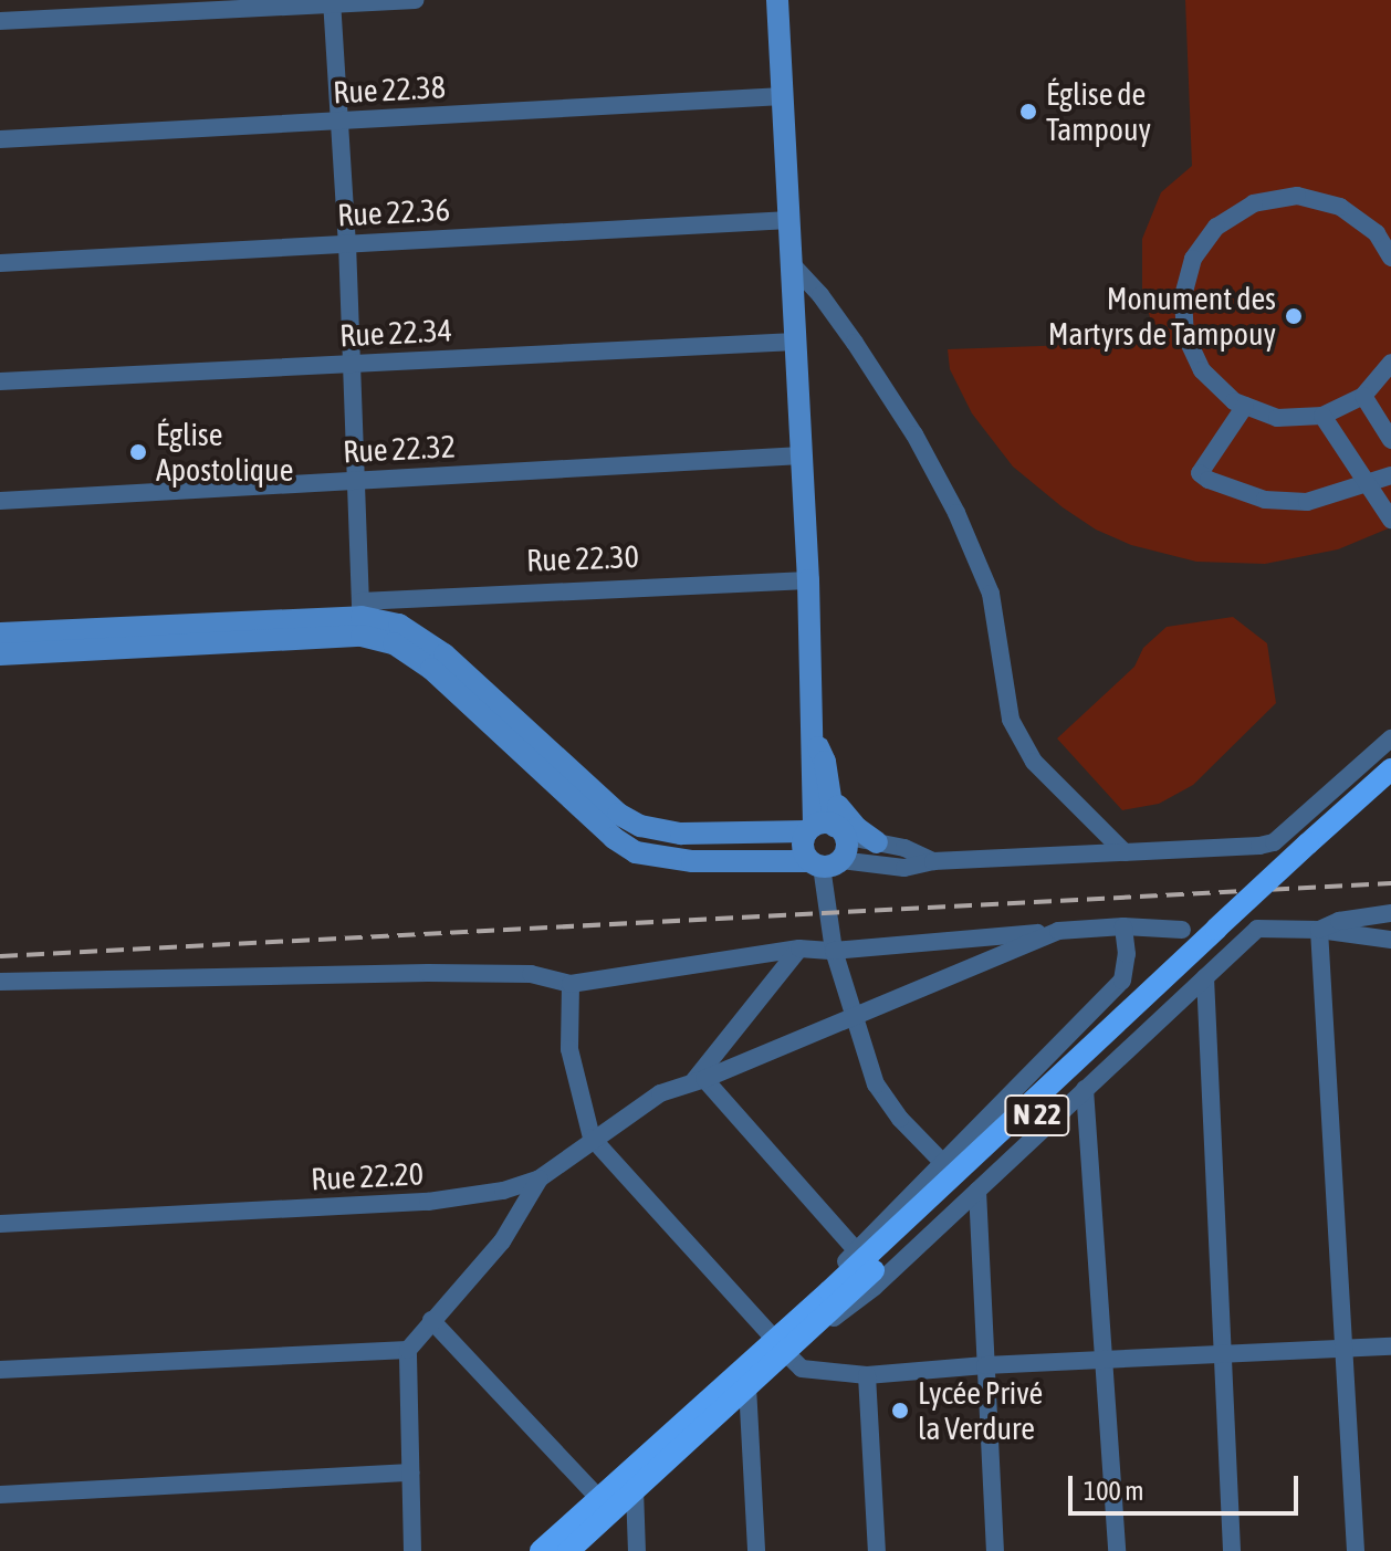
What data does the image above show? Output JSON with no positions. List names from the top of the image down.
{
  "streets": {
    "main road": ["N 22"],
    "street": [
      "Rue 22.38",
      "Rue 22.36",
      "Rue 22.34",
      "Rue 22.32",
      "Rue 22.30",
      "Rue 22.20"
    ]
  },
  "places": [
    "Église de Tampouy",
    "Monument des Martyrs de Tampouy",
    "Église Apostolique",
    "Lycée Privé la Verdure"
  ],
  "scale_bar": "100 m"
}
